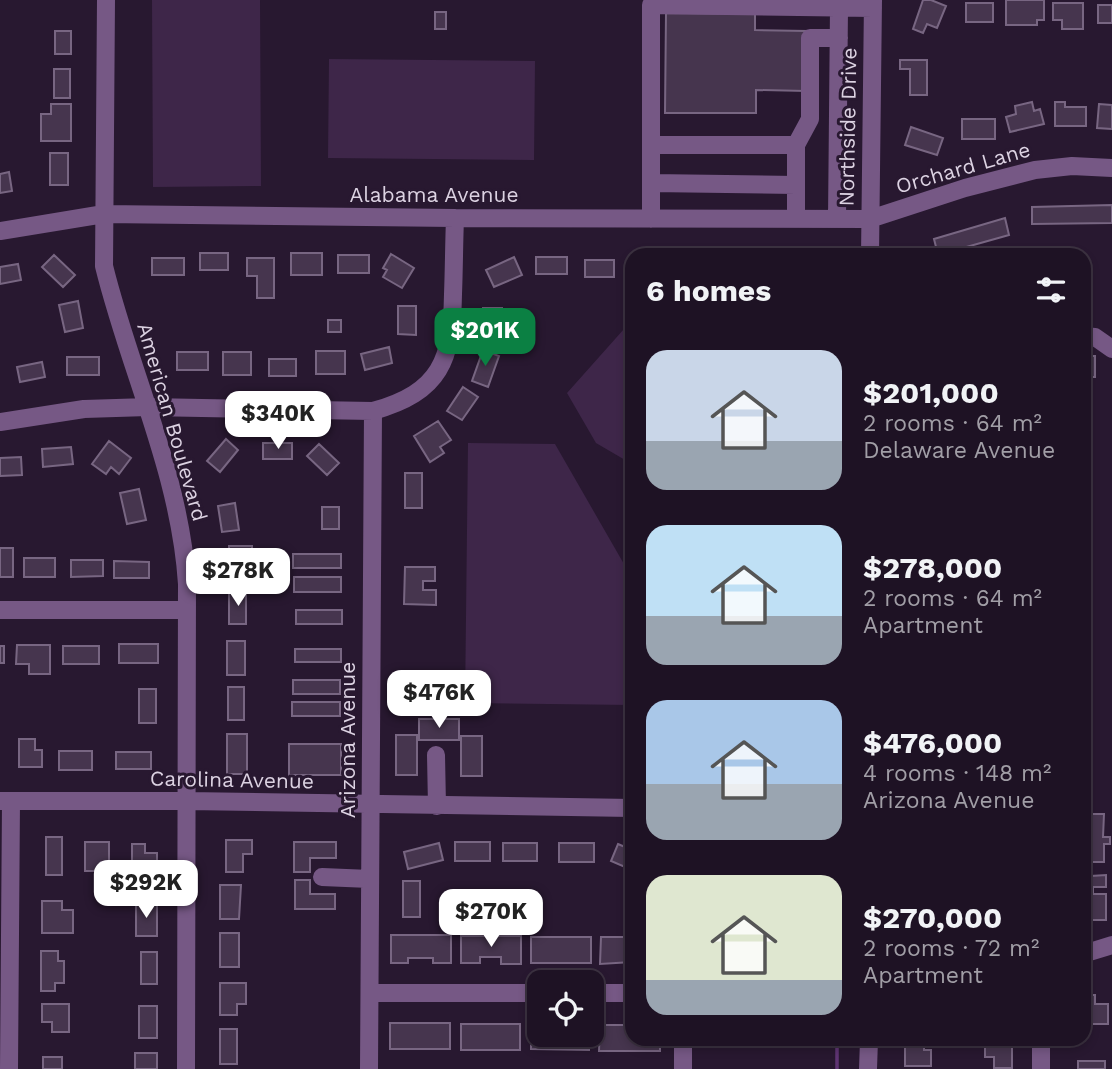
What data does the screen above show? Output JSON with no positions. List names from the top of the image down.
{
  "streets": {
    "street": [
      "Northside Drive",
      "Orchard Lane",
      "Alabama Avenue",
      "American Boulevard",
      "Arizona Avenue",
      "Carolina Avenue"
    ]
  },
  "crossings": [
    ["Northside Drive", "Orchard Lane"],
    ["Northside Drive", "Alabama Avenue"],
    ["Orchard Lane", "Alabama Avenue"],
    ["Alabama Avenue", "American Boulevard"],
    ["American Boulevard", "Carolina Avenue"],
    ["Arizona Avenue", "Carolina Avenue"]
  ],
  "page": {
    "heading": "6 homes",
    "price": [
      "$201K",
      "$340K",
      "$278K",
      "$476K",
      "$292K",
      "$270K"
    ],
    "list": [
      {
        "name": "$201,000",
        "note": "2 rooms · 64 m² · Delaware Avenue"
      },
      {
        "name": "$278,000",
        "note": "2 rooms · 64 m² · Apartment"
      },
      {
        "name": "$476,000",
        "note": "4 rooms · 148 m² · Arizona Avenue"
      },
      {
        "name": "$270,000",
        "note": "2 rooms · 72 m² · Apartment"
      }
    ]
  }
}
